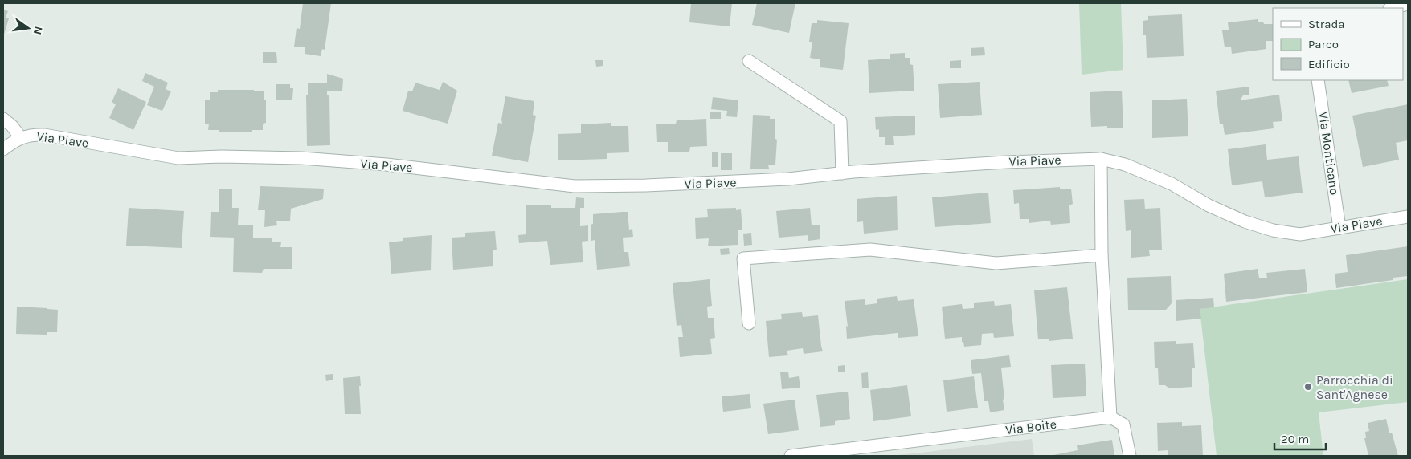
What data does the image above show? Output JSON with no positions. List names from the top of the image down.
{
  "streets": {
    "street": ["Via Piave", "Via Monticano", "Via Boite"]
  },
  "crossings": [
    ["Via Piave", "Via Monticano"]
  ],
  "places": ["Parrocchia di Sant'Agnese"],
  "legend": ["Strada", "Parco", "Edificio"],
  "scale_bar": "20 m",
  "north": "right"
}
